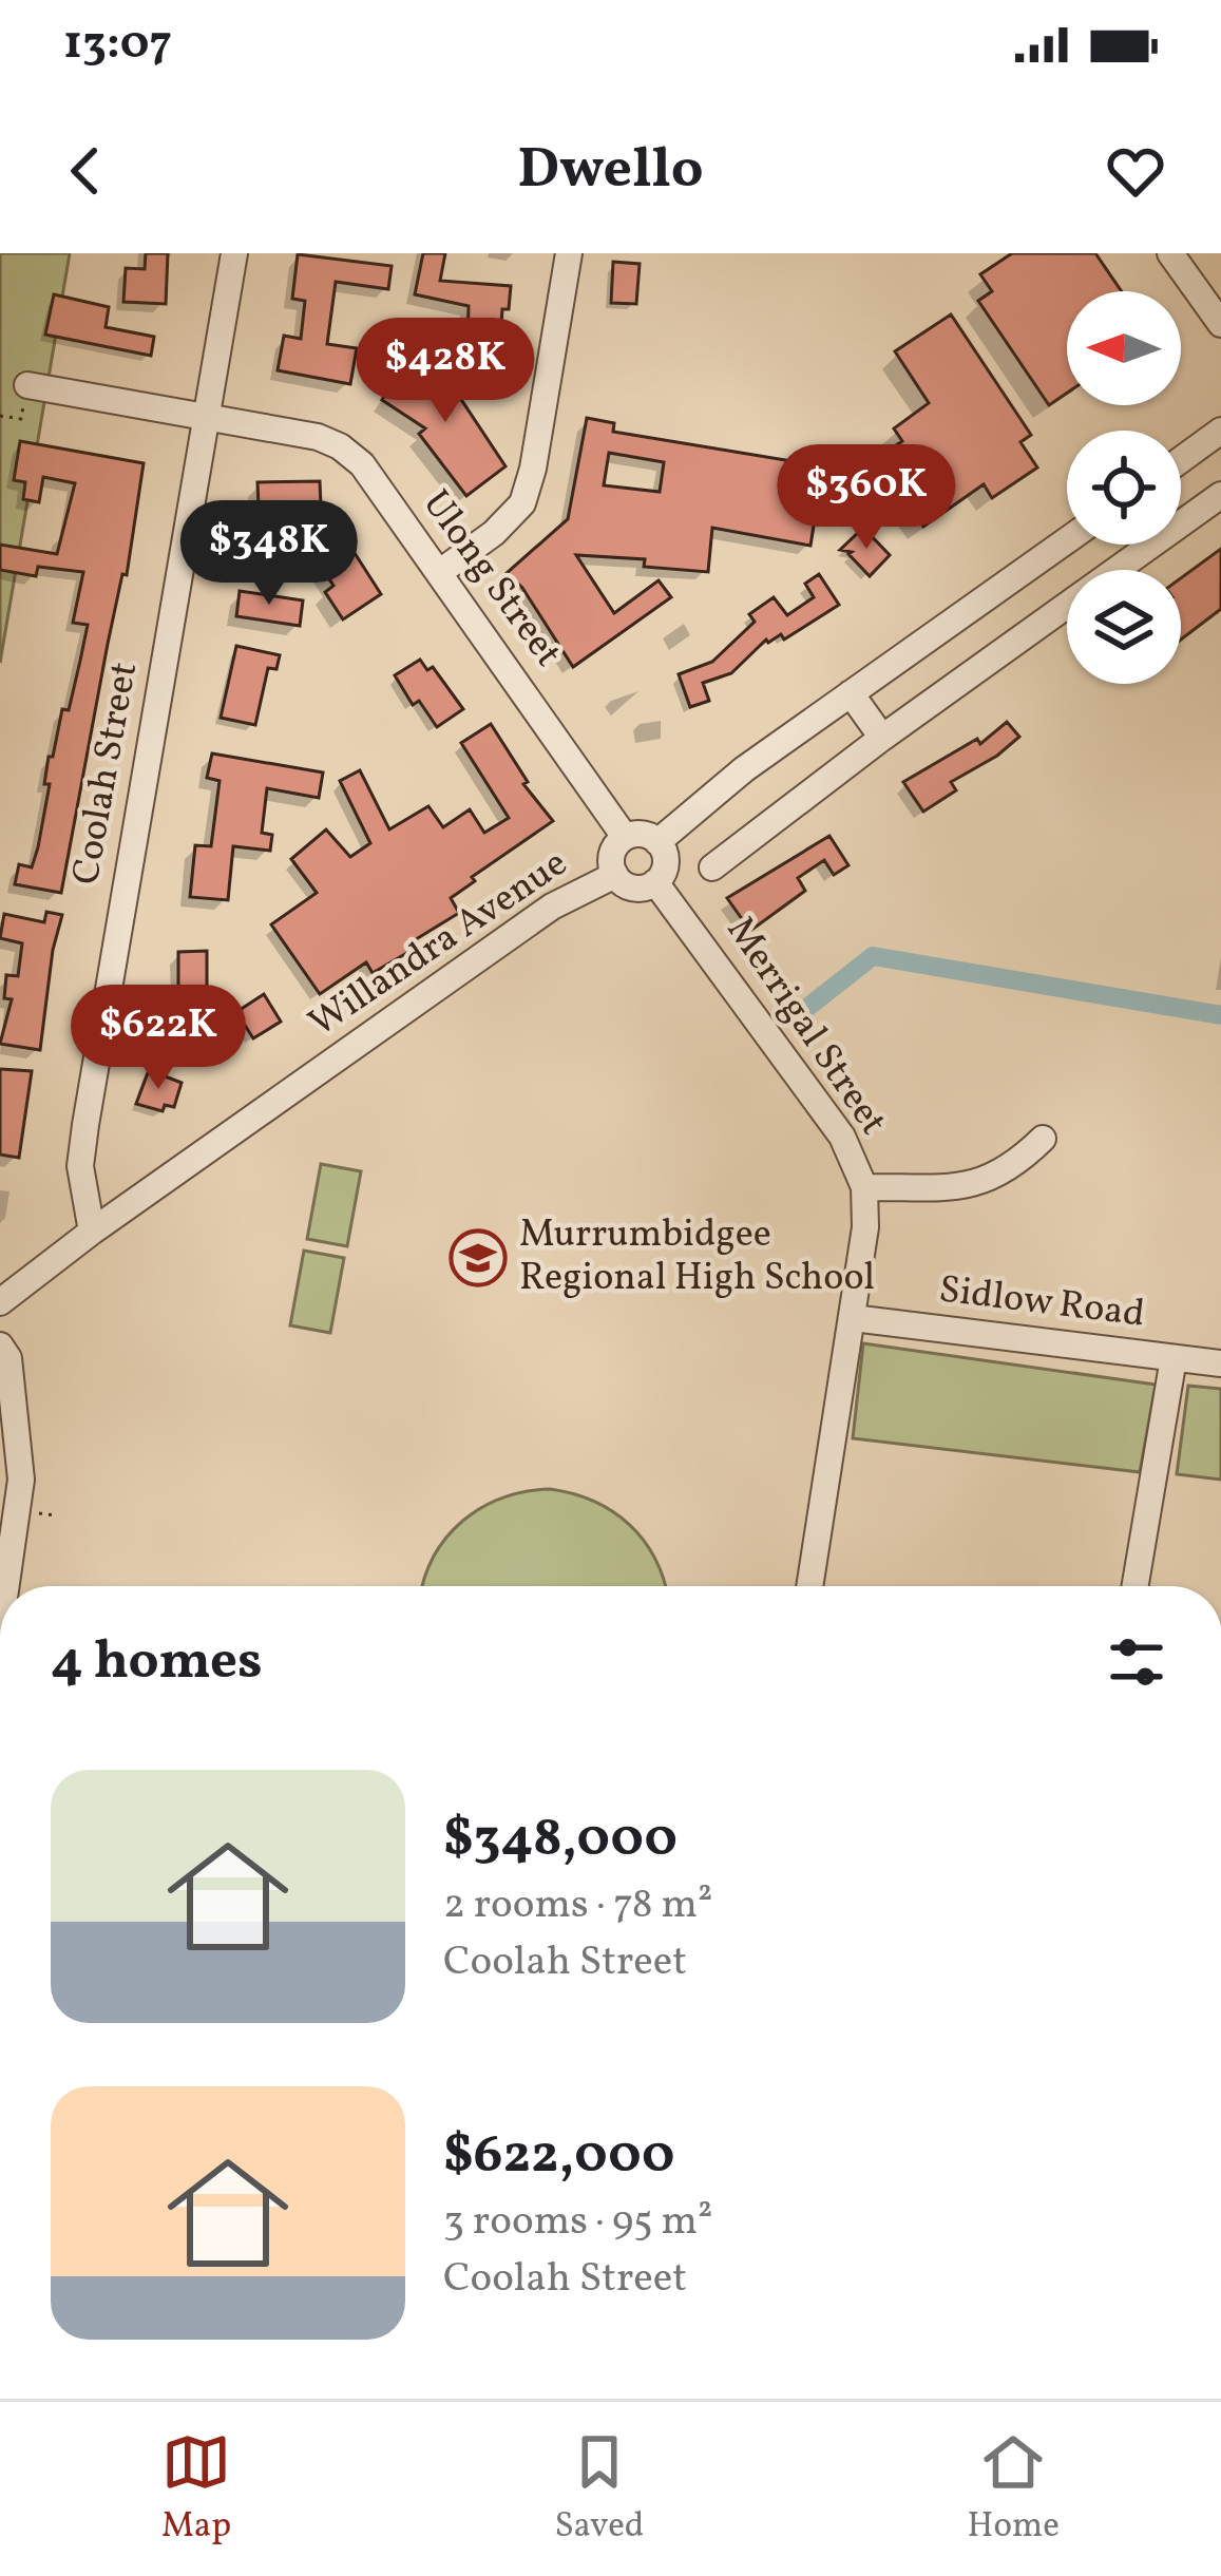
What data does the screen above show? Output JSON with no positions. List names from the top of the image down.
{
  "streets": {
    "street": [
      "Ulong Street",
      "Coolah Street",
      "Willandra Avenue",
      "Merrigal Street",
      "Sidlow Road"
    ]
  },
  "crossings": [
    ["Ulong Street", "Coolah Street"],
    ["Ulong Street", "Willandra Avenue"],
    ["Ulong Street", "Merrigal Street"],
    ["Coolah Street", "Willandra Avenue"],
    ["Willandra Avenue", "Merrigal Street"],
    ["Merrigal Street", "Sidlow Road"]
  ],
  "places": {
    "school or university": ["Murrumbidgee Regional High School"]
  },
  "north": "left",
  "page": {
    "status": "13:07",
    "header": "Dwello",
    "price": [
      "$428K",
      "$360K",
      "$348K",
      "$622K"
    ],
    "heading": "4 homes",
    "list": [
      {
        "name": "$348,000",
        "note": "2 rooms · 78 m² · Coolah Street"
      },
      {
        "name": "$622,000",
        "note": "3 rooms · 95 m² · Coolah Street"
      }
    ],
    "tabs": ["Map", "Saved", "Home"]
  }
}
